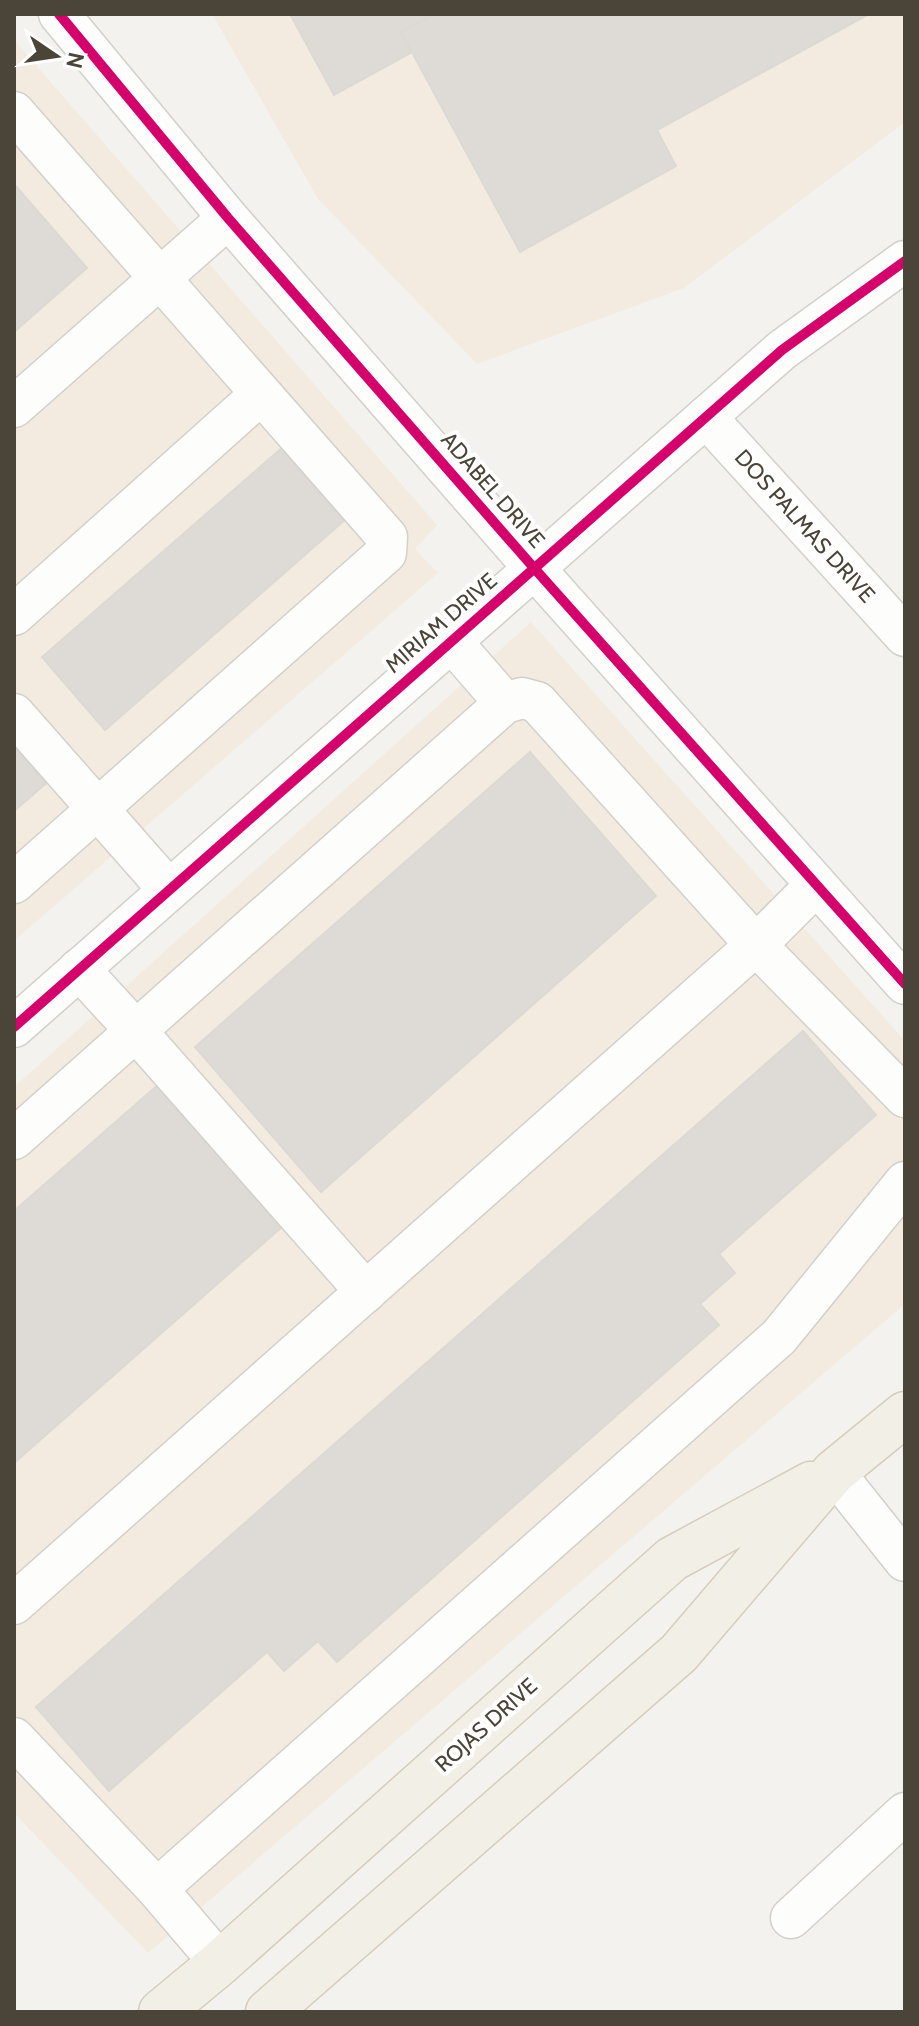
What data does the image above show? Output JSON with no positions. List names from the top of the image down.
{
  "streets": {
    "main road": ["ROJAS DRIVE"],
    "street": ["ADABEL DRIVE", "DOS PALMAS DRIVE", "MIRIAM DRIVE"]
  },
  "crossings": [
    ["ADABEL DRIVE", "MIRIAM DRIVE"],
    ["DOS PALMAS DRIVE", "MIRIAM DRIVE"]
  ],
  "north": "right"
}
